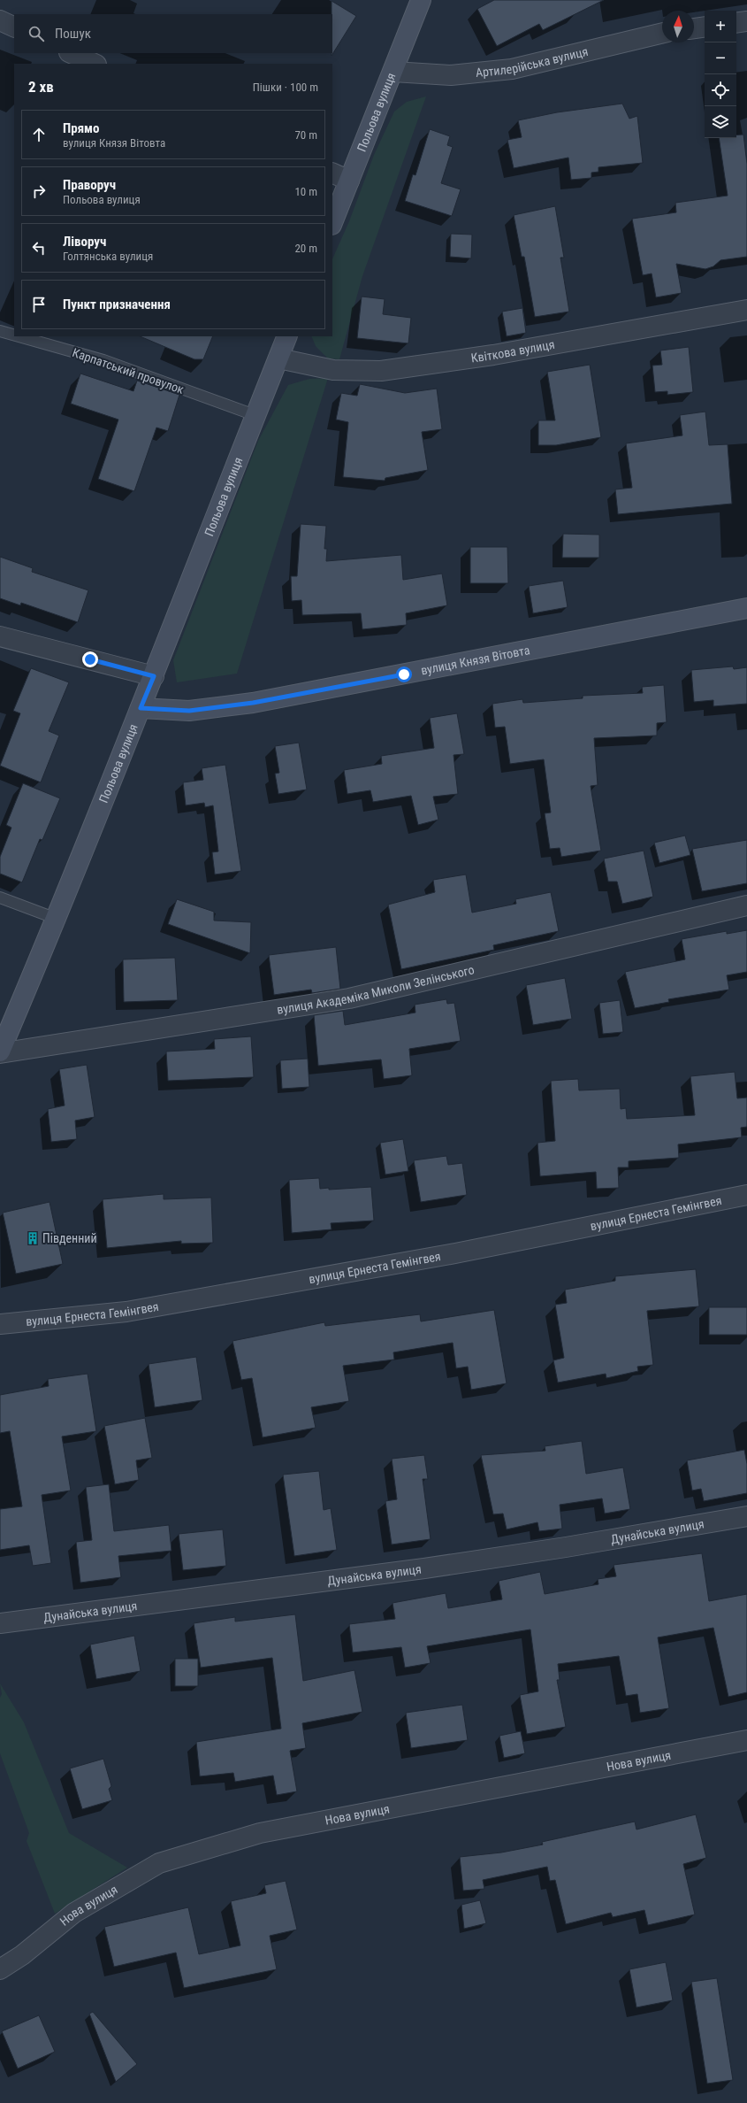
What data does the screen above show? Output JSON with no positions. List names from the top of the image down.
{
  "streets": {
    "street": [
      "Артилерійська вулиця",
      "Польова вулиця",
      "Квіткова вулиця",
      "вулиця Князя Вітовта",
      "вулиця Академіка Миколи Зелінського",
      "вулиця Ернеста Гемінгвея",
      "Дунайська вулиця",
      "Нова вулиця"
    ],
    "lane": ["Карпатський провулок"]
  },
  "crossings": [
    ["Артилерійська вулиця", "Польова вулиця"],
    ["Польова вулиця", "Квіткова вулиця"],
    ["Польова вулиця", "Карпатський провулок"],
    ["Польова вулиця", "вулиця Князя Вітовта"],
    ["Польова вулиця", "вулиця Академіка Миколи Зелінського"]
  ],
  "places": {
    "building": ["Південний"]
  },
  "north": "top",
  "page": {
    "map_buttons": ["+", "−"],
    "search": "Пошук",
    "heading": ["2 хв", "Пішки · 100 m"],
    "list": [
      ["Прямо", "вулиця Князя Вітовта", "70 m"],
      ["Праворуч", "Польова вулиця", "10 m"],
      ["Ліворуч", "Голтянська вулиця", "20 m"],
      "Пункт призначення"
    ]
  }
}
